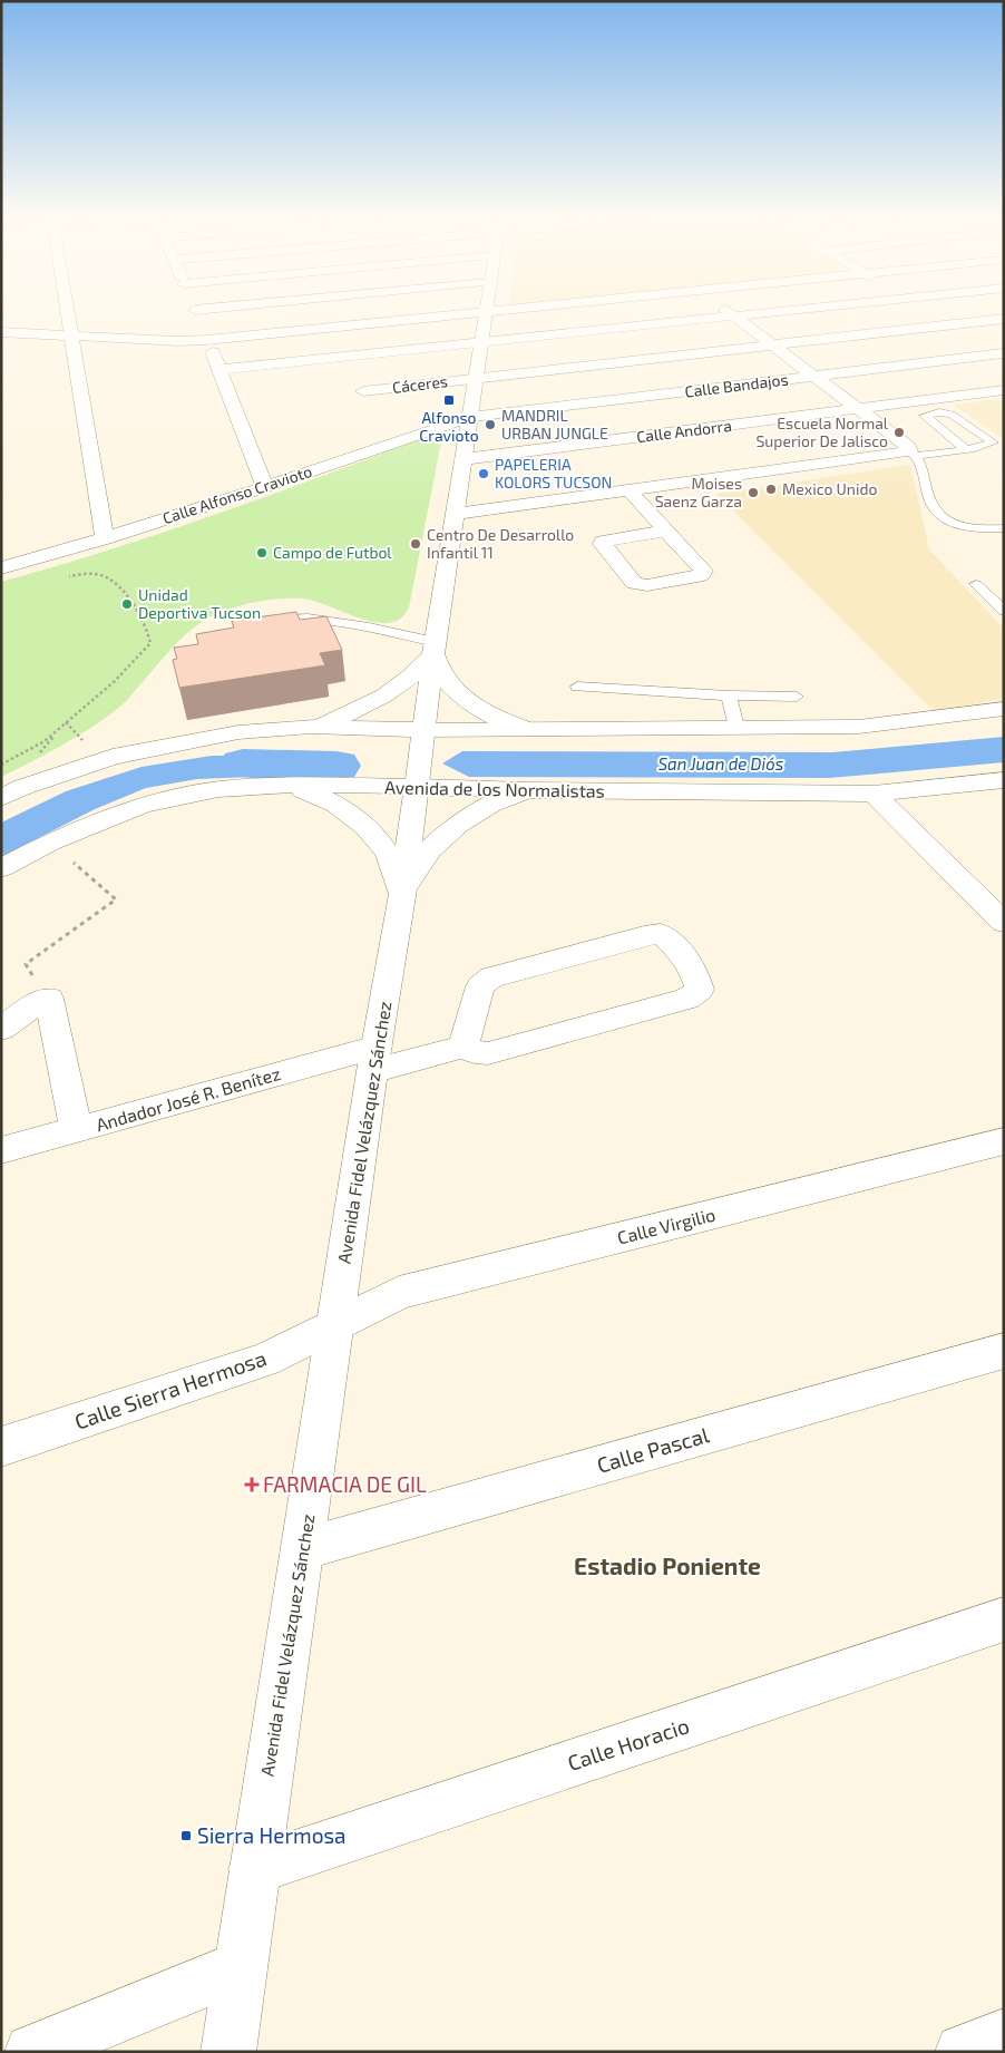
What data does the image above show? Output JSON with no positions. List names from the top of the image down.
{
  "streets": {
    "street": [
      "Cáceres",
      "Calle Bandajos",
      "Calle Andorra",
      "Calle Alfonso Cravioto",
      "Avenida de los Normalistas",
      "Andador José R. Benítez",
      "Avenida Fidel Velázquez Sánchez",
      "Calle Virgilio",
      "Calle Sierra Hermosa",
      "Calle Pascal",
      "Calle Horacio"
    ]
  },
  "crossings": [
    ["Cáceres", "Avenida Fidel Velázquez Sánchez"],
    ["Calle Bandajos", "Calle Alfonso Cravioto"],
    ["Calle Bandajos", "Avenida Fidel Velázquez Sánchez"],
    ["Calle Andorra", "Avenida Fidel Velázquez Sánchez"],
    ["Calle Alfonso Cravioto", "Avenida Fidel Velázquez Sánchez"],
    ["Avenida de los Normalistas", "Avenida Fidel Velázquez Sánchez"],
    ["Andador José R. Benítez", "Avenida Fidel Velázquez Sánchez"],
    ["Avenida Fidel Velázquez Sánchez", "Calle Virgilio"],
    ["Avenida Fidel Velázquez Sánchez", "Calle Sierra Hermosa"],
    ["Avenida Fidel Velázquez Sánchez", "Calle Pascal"],
    ["Avenida Fidel Velázquez Sánchez", "Calle Horacio"],
    ["Calle Virgilio", "Calle Sierra Hermosa"]
  ],
  "districts": ["Estadio Poniente"],
  "water": ["San Juan de Diós"],
  "places": {
    "transit": ["Alfonso Cravioto", "Sierra Hermosa"],
    "other": [
      "MANDRIL URBAN JUNGLE",
      "Escuela Normal Superior De Jalisco",
      "PAPELERIA KOLORS TUCSON",
      "Mexico Unido",
      "Moises Saenz Garza",
      "Centro De Desarrollo Infantil 11",
      "Campo de Futbol",
      "Unidad Deportiva Tucson"
    ],
    "health": ["FARMACIA DE GIL"]
  }
}
